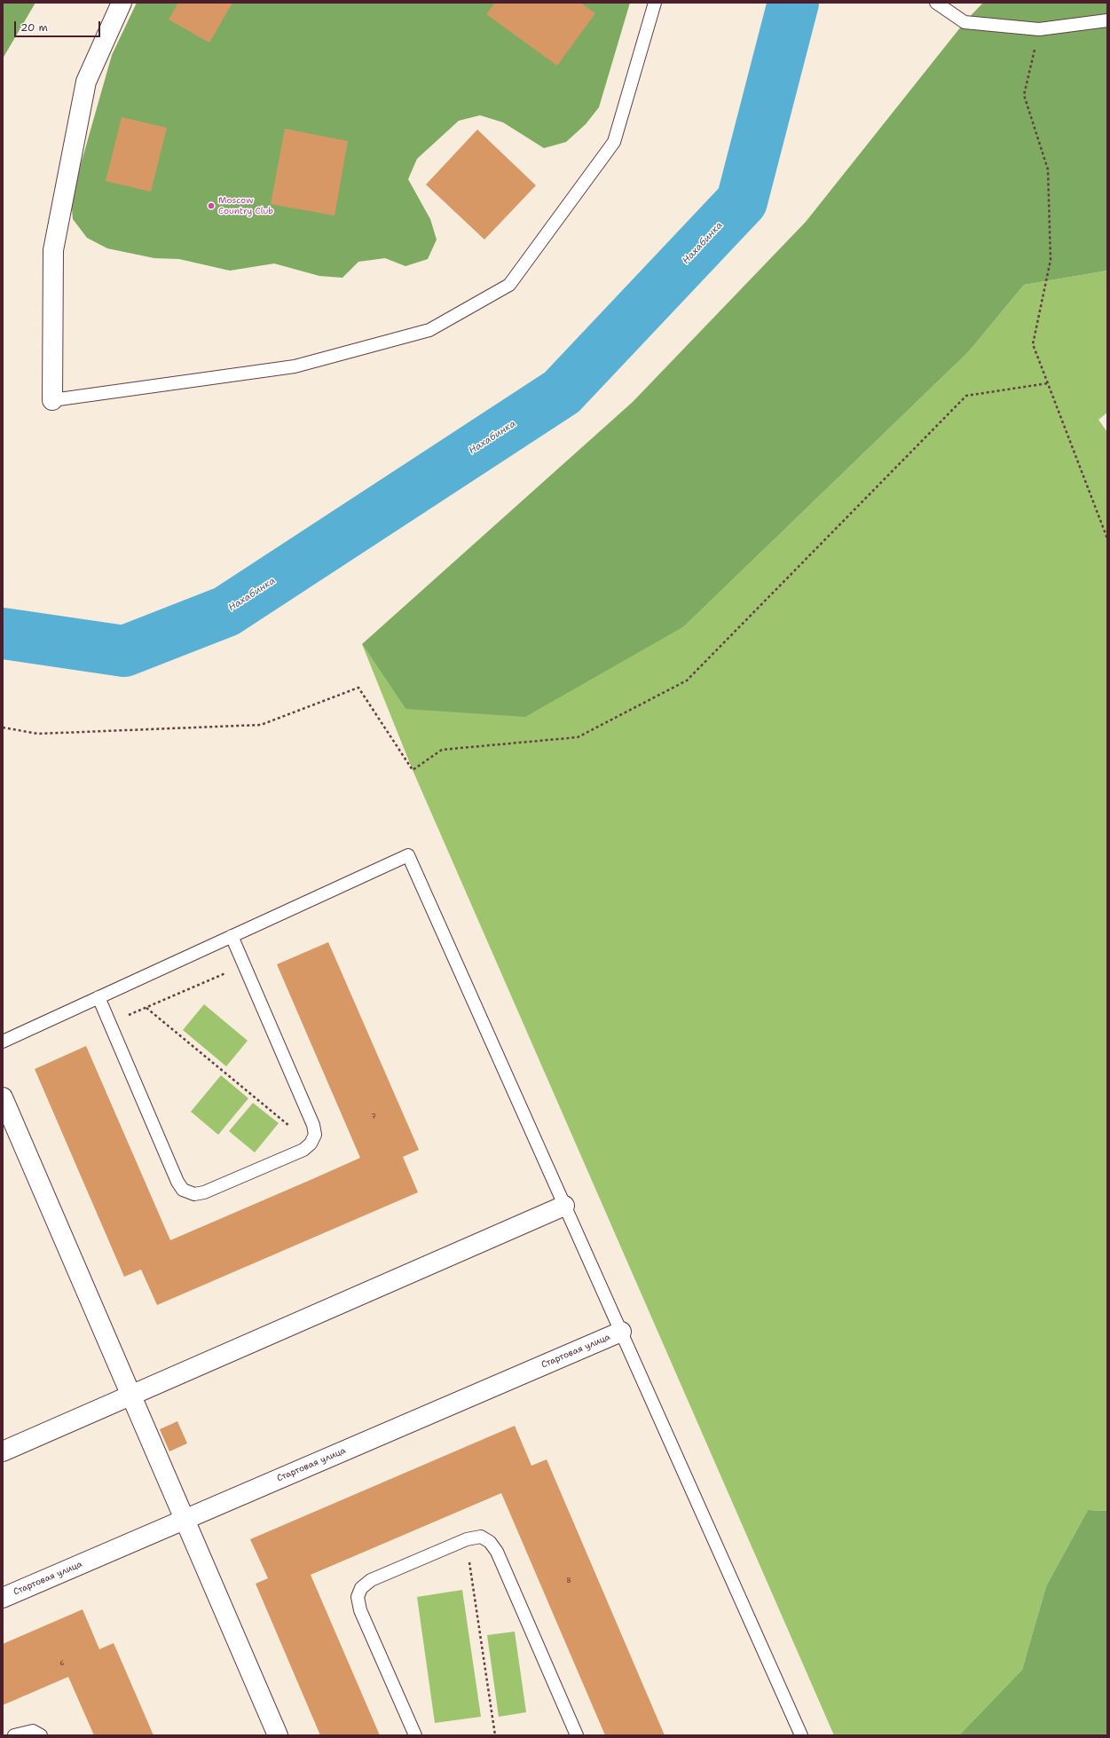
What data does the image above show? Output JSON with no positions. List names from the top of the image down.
{
  "streets": {
    "street": ["Стартовая улица"]
  },
  "water": ["Нахабинка"],
  "places": ["Moscow Country Club"],
  "house_numbers": ["7", "8", "6"],
  "scale_bar": "20 m"
}
